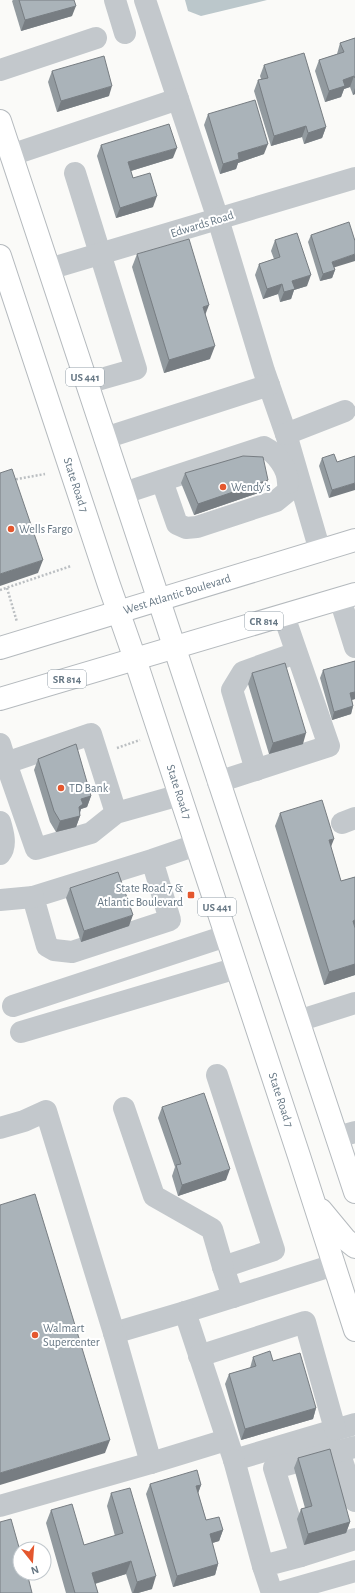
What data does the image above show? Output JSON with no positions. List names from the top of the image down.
{
  "streets": {
    "main road": [
      "US 441",
      "State Road 7",
      "West Atlantic Boulevard",
      "CR 814",
      "SR 814"
    ],
    "street": ["Edwards Road"]
  },
  "crossings": [
    ["Edwards Road", "US 441"],
    ["US 441", "West Atlantic Boulevard"],
    ["US 441", "CR 814"],
    ["US 441", "SR 814"],
    ["State Road 7", "West Atlantic Boulevard"],
    ["State Road 7", "SR 814"],
    ["CR 814", "SR 814"]
  ],
  "places": {
    "other": [
      "Wendy's",
      "Wells Fargo",
      "TD Bank",
      "Walmart Supercenter"
    ],
    "transit": ["State Road 7 & Atlantic Boulevard"]
  },
  "north": "bottom"
}
